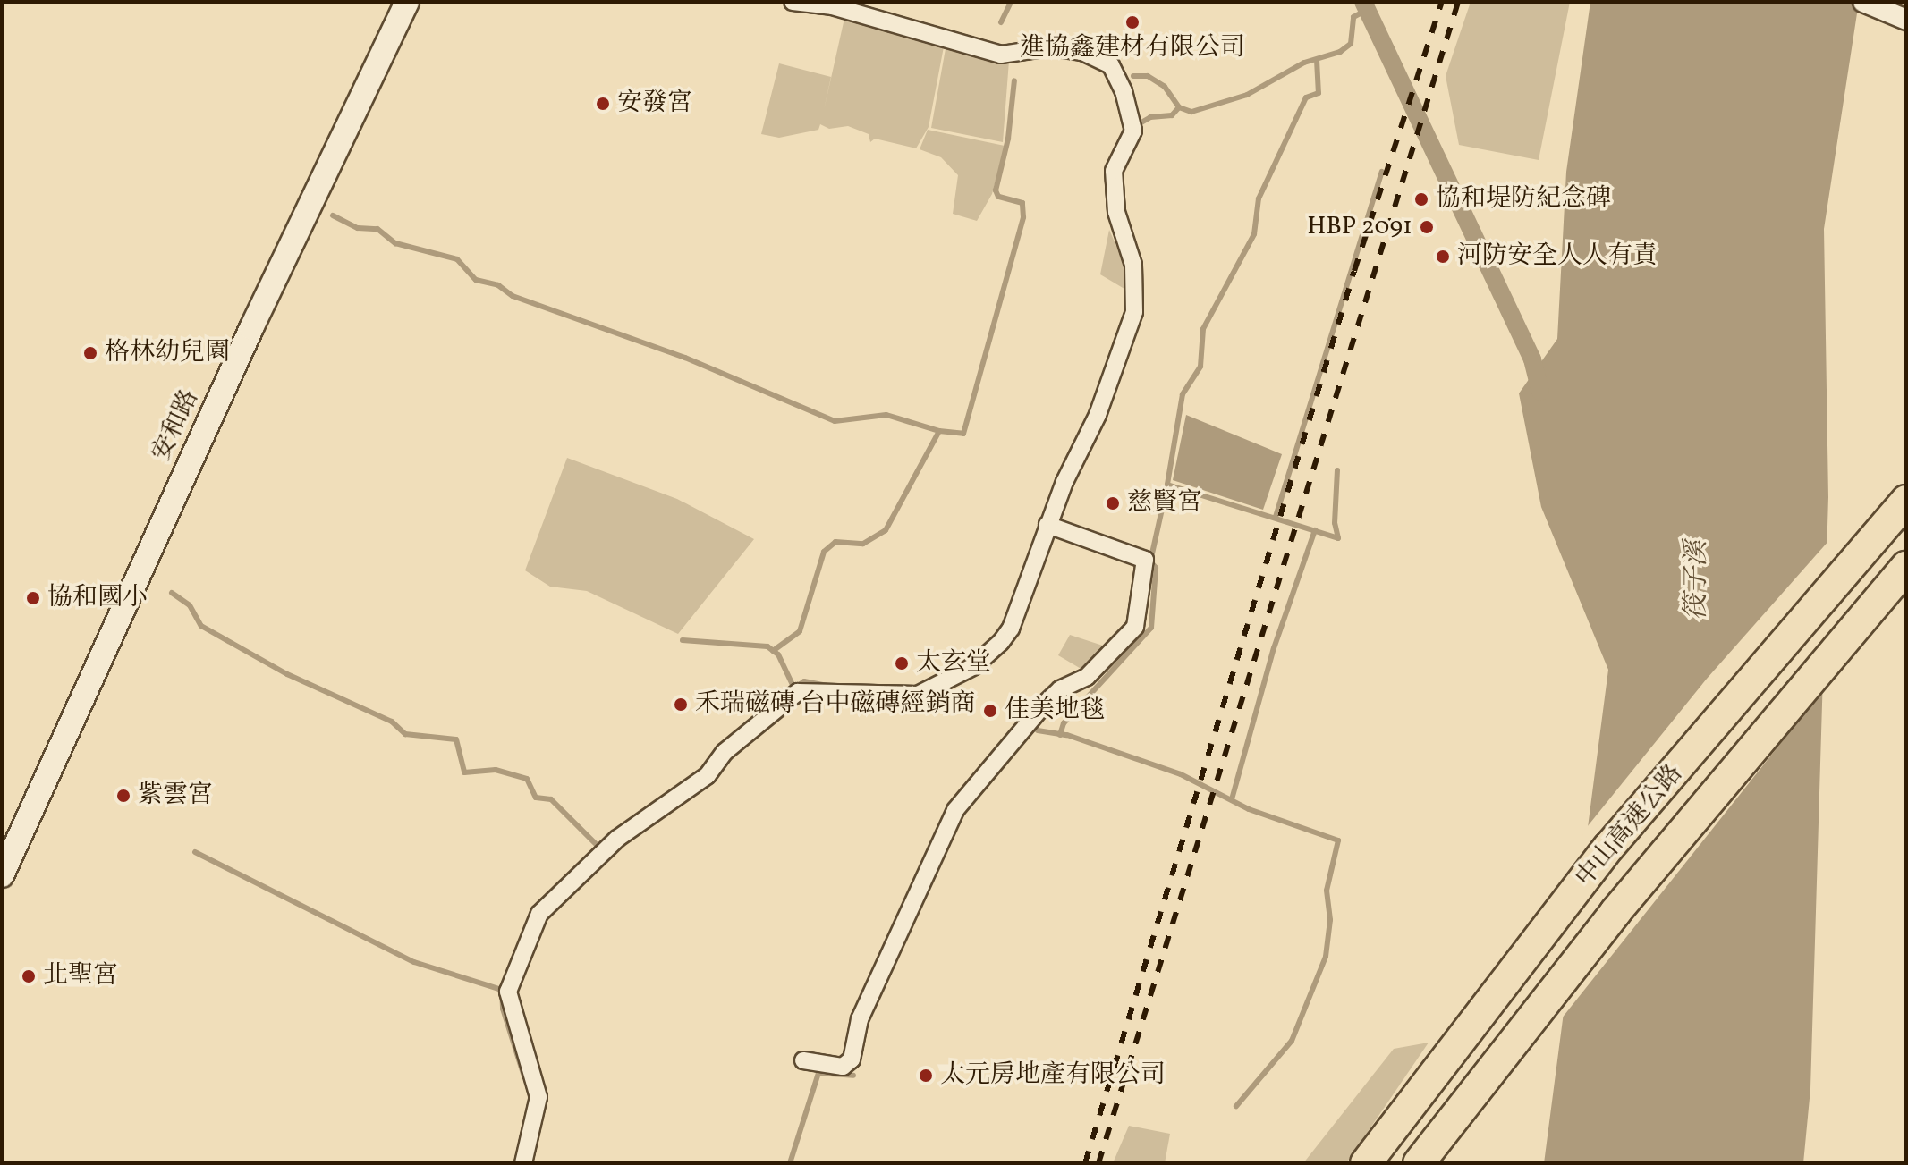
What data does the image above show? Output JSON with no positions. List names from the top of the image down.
{
  "streets": {
    "highway": ["中山高速公路"],
    "main road": ["安和路"]
  },
  "water": ["筏子溪"],
  "places": [
    "進協鑫建材有限公司",
    "安發宮",
    "協和堤防紀念碑",
    "HBP 2091",
    "河防安全人人有責",
    "格林幼兒園",
    "慈賢宮",
    "協和國小",
    "太玄堂",
    "禾瑞磁磚 台中磁磚經銷商",
    "佳美地毯",
    "紫雲宮",
    "北聖宮",
    "太元房地產有限公司"
  ]
}
